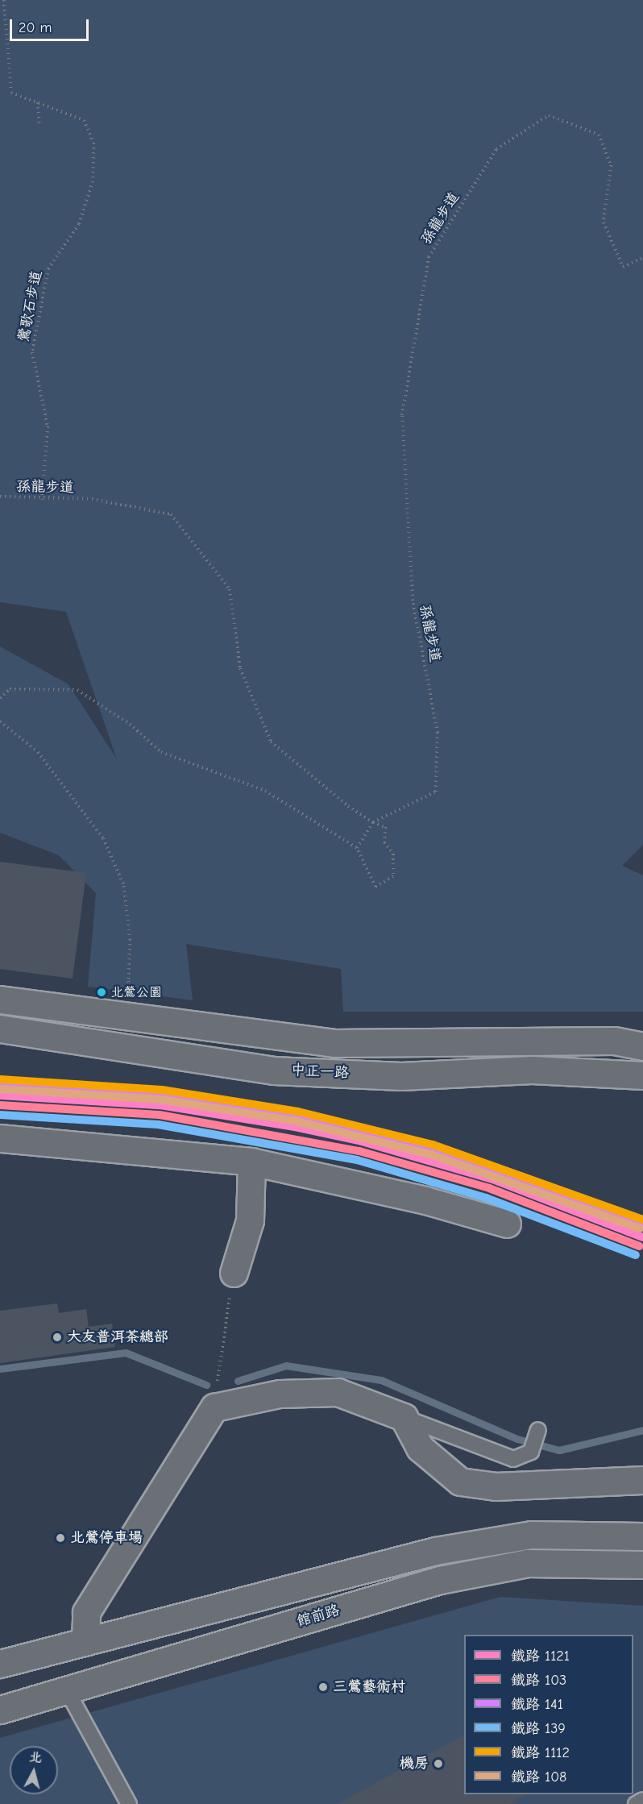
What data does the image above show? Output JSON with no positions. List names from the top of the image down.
{
  "streets": {
    "street": ["中正一路", "館前路"],
    "path": ["孫龍步道", "鶯歌石步道"]
  },
  "crossings": [
    ["孫龍步道", "鶯歌石步道"]
  ],
  "places": [
    "北鶯公園",
    "大友普洱茶總部",
    "北鶯停車場",
    "三鶯藝術村",
    "機房"
  ],
  "lines": [
    "rail line 1112",
    "rail line 141",
    "rail line 108",
    "rail line 1121",
    "rail line 103",
    "rail line 139"
  ],
  "legend": [
    "鐵路 1121",
    "鐵路 103",
    "鐵路 141",
    "鐵路 139",
    "鐵路 1112",
    "鐵路 108"
  ],
  "scale_bar": "20 m",
  "north": "top"
}
